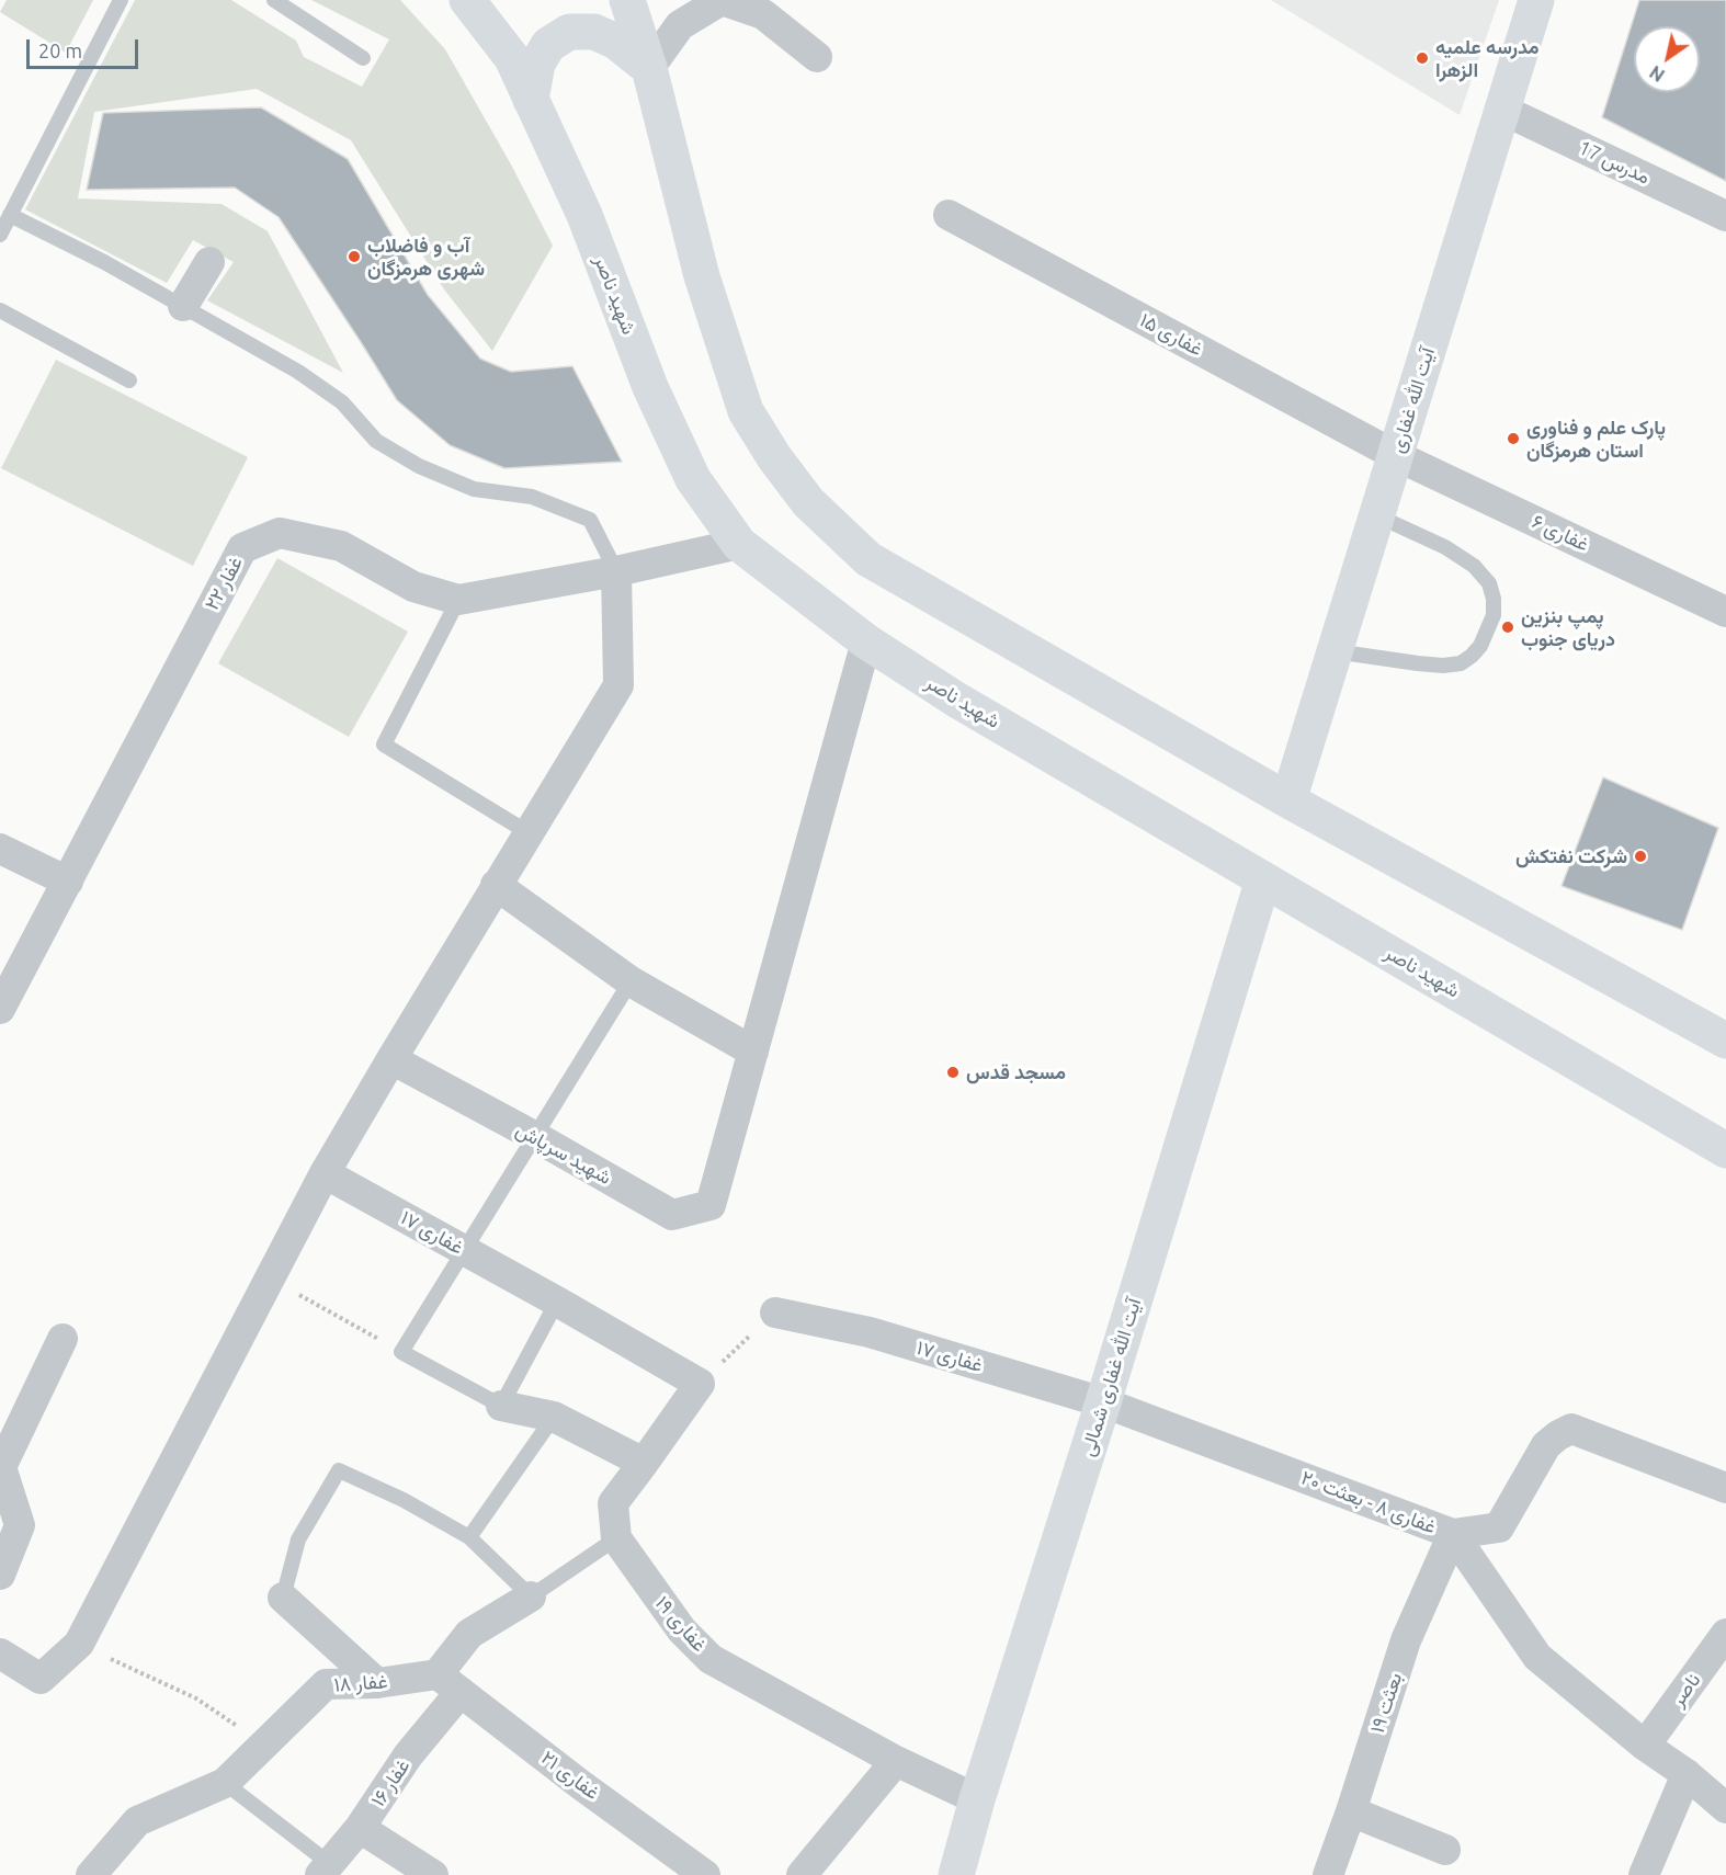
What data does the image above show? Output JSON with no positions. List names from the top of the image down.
{
  "streets": {
    "main road": ["شهید ناصر", "آیت الله غفاری", "آیت الله غفاری شمالی"],
    "street": [
      "مدرس 17",
      "غفاری ۱۵",
      "غفاری ۶",
      "غفار ۲۲",
      "شهید سرپاش",
      "غفاری ۱۷",
      "غفاری ۸ - بعثت ۲۰",
      "غفاری ۱۹",
      "غفار ۱۸",
      "ناصر",
      "بعثت ۱۹",
      "غفاری ۲۱",
      "غفار ۱۶"
    ]
  },
  "crossings": [
    ["مدرس 17", "آیت الله غفاری"],
    ["شهید ناصر", "غفار ۲۲"],
    ["شهید ناصر", "شهید سرپاش"],
    ["شهید ناصر", "آیت الله غفاری شمالی"],
    ["غفاری ۱۵", "آیت الله غفاری"],
    ["غفاری ۱۵", "غفاری ۶"],
    ["آیت الله غفاری", "غفاری ۶"],
    ["غفاری ۱۷", "آیت الله غفاری شمالی"],
    ["غفاری ۱۷", "غفاری ۸ - بعثت ۲۰"],
    ["غفاری ۱۷", "غفاری ۱۹"],
    ["آیت الله غفاری شمالی", "غفاری ۸ - بعثت ۲۰"],
    ["آیت الله غفاری شمالی", "غفاری ۱۹"],
    ["غفاری ۸ - بعثت ۲۰", "ناصر"],
    ["غفاری ۸ - بعثت ۲۰", "بعثت ۱۹"],
    ["غفار ۱۸", "غفاری ۲۱"],
    ["غفار ۱۸", "غفار ۱۶"],
    ["غفاری ۲۱", "غفار ۱۶"]
  ],
  "places": [
    "مدرسه علمیه الزهرا",
    "آب و فاضلاب شهری هرمزگان",
    "پارک علم و فناوری استان هرمزگان",
    "پمپ بنزین دریای جنوب",
    "شرکت نفتکش",
    "مسجد قدس"
  ],
  "scale_bar": "20 m",
  "north": "bottom left"
}
